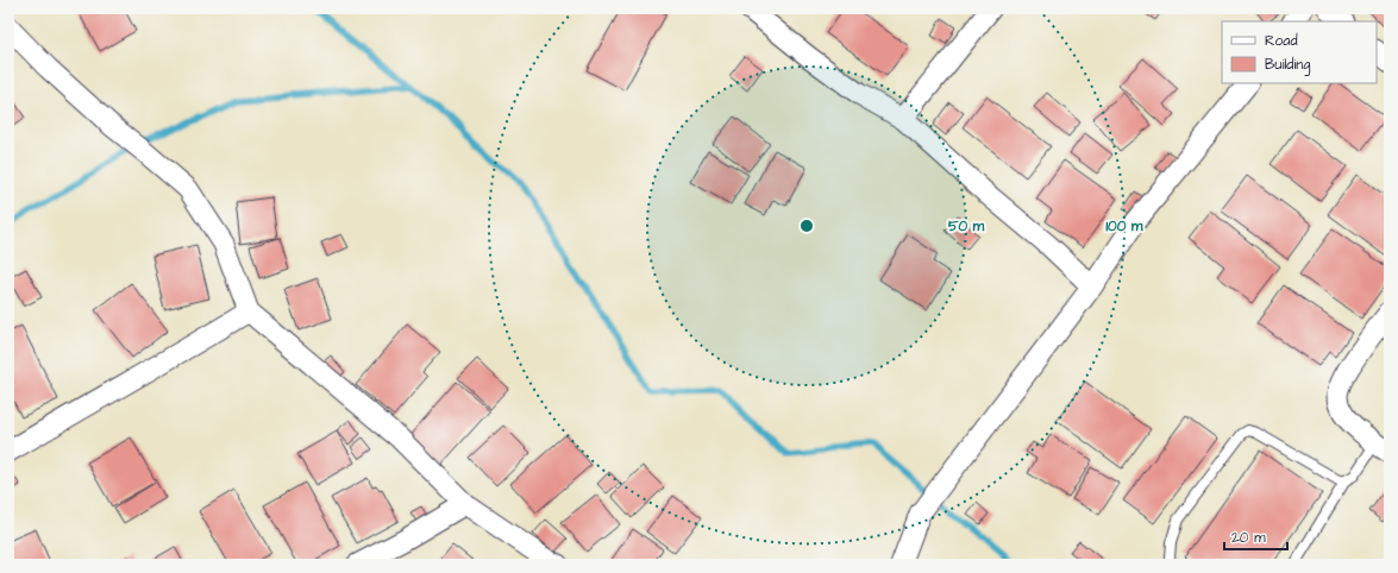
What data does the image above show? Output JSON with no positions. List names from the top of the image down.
{
  "legend": ["Road", "Building"],
  "scale_bar": "20 m",
  "rings": ["50 m", "100 m"]
}
